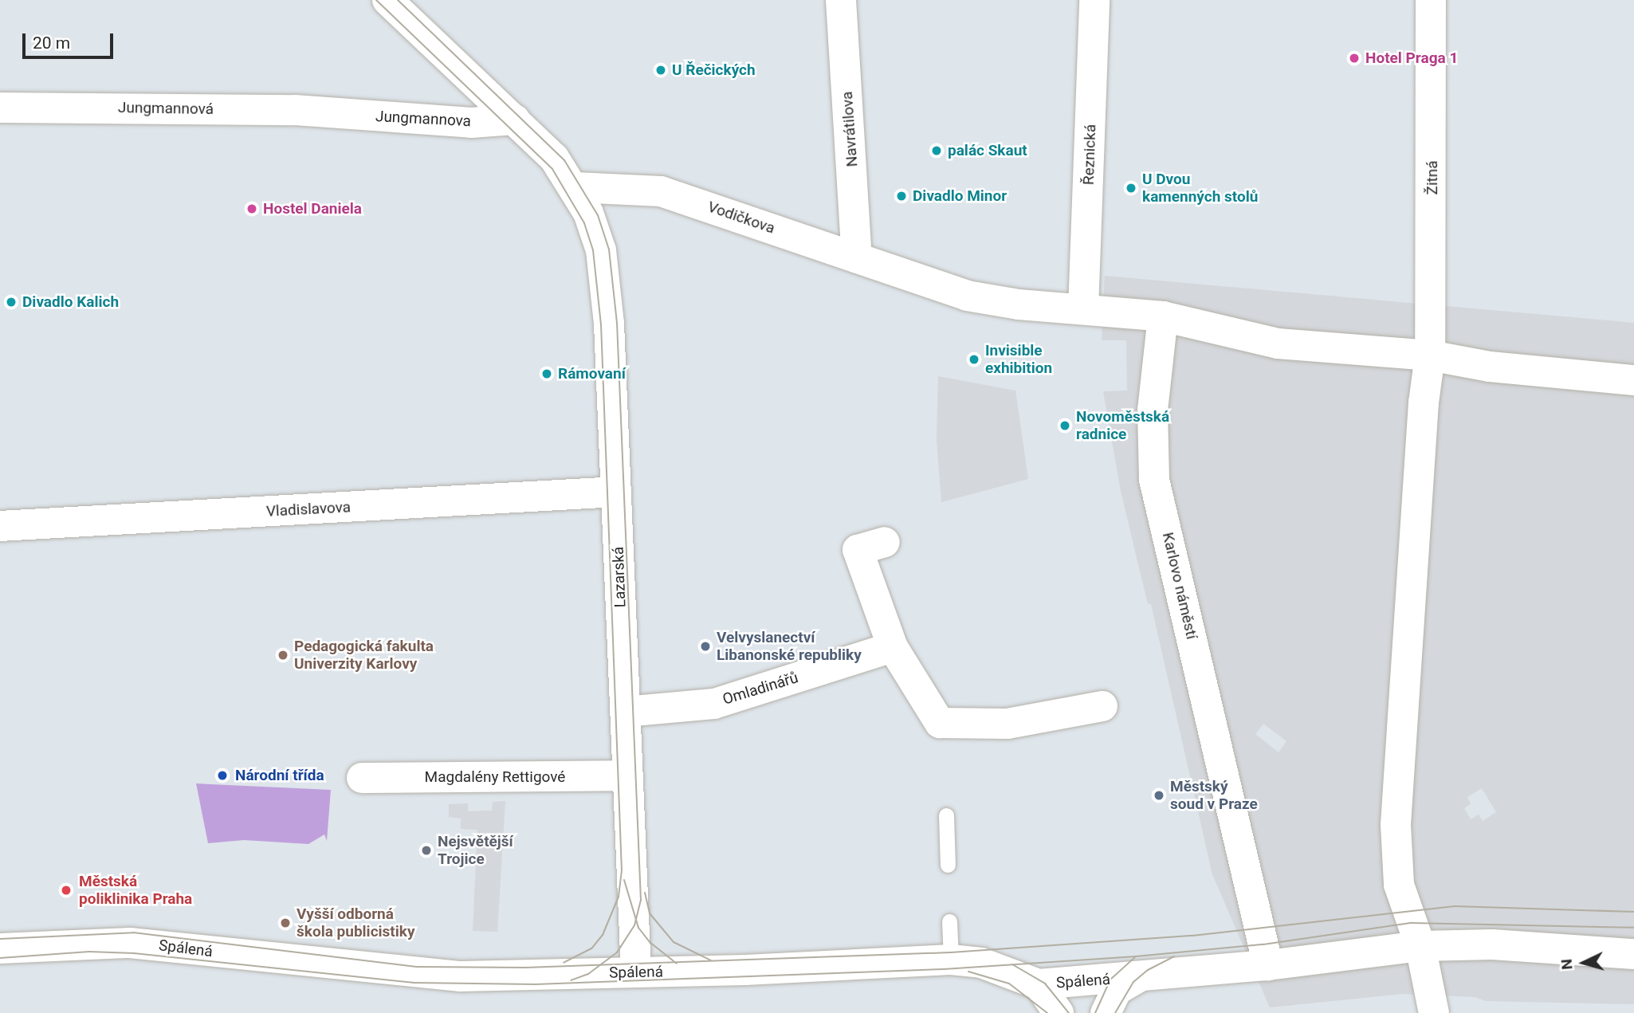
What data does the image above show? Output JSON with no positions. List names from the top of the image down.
{
  "streets": {
    "street": [
      "Jungmannová",
      "Jungmannova",
      "Navrátilova",
      "Řeznická",
      "Žitná",
      "Vodičkova",
      "Vladislavova",
      "Lazarská",
      "Karlovo náměstí",
      "Omladinářů",
      "Magdalény Rettigové",
      "Spálená"
    ]
  },
  "crossings": [
    ["Jungmannová", "Jungmannova"],
    ["Navrátilova", "Vodičkova"],
    ["Řeznická", "Vodičkova"],
    ["Vodičkova", "Lazarská"],
    ["Vodičkova", "Karlovo náměstí"],
    ["Vladislavova", "Lazarská"],
    ["Lazarská", "Omladinářů"],
    ["Lazarská", "Magdalény Rettigové"],
    ["Lazarská", "Spálená"],
    ["Karlovo náměstí", "Spálená"]
  ],
  "places": [
    "Hotel Praga 1",
    "U Řečických",
    "palác Skaut",
    "U Dvou kamenných stolů",
    "Divadlo Minor",
    "Hostel Daniela",
    "Divadlo Kalich",
    "Invisible exhibition",
    "Rámovaní",
    "Novoměstská radnice",
    "Velvyslanectví Libanonské republiky",
    "Pedagogická fakulta Univerzity Karlovy",
    "Národní třída",
    "Městský soud v Praze",
    "Nejsvětější Trojice",
    "Městská poliklinika Praha",
    "Vyšší odborná škola publicistiky"
  ],
  "scale_bar": "20 m",
  "north": "left"
}
